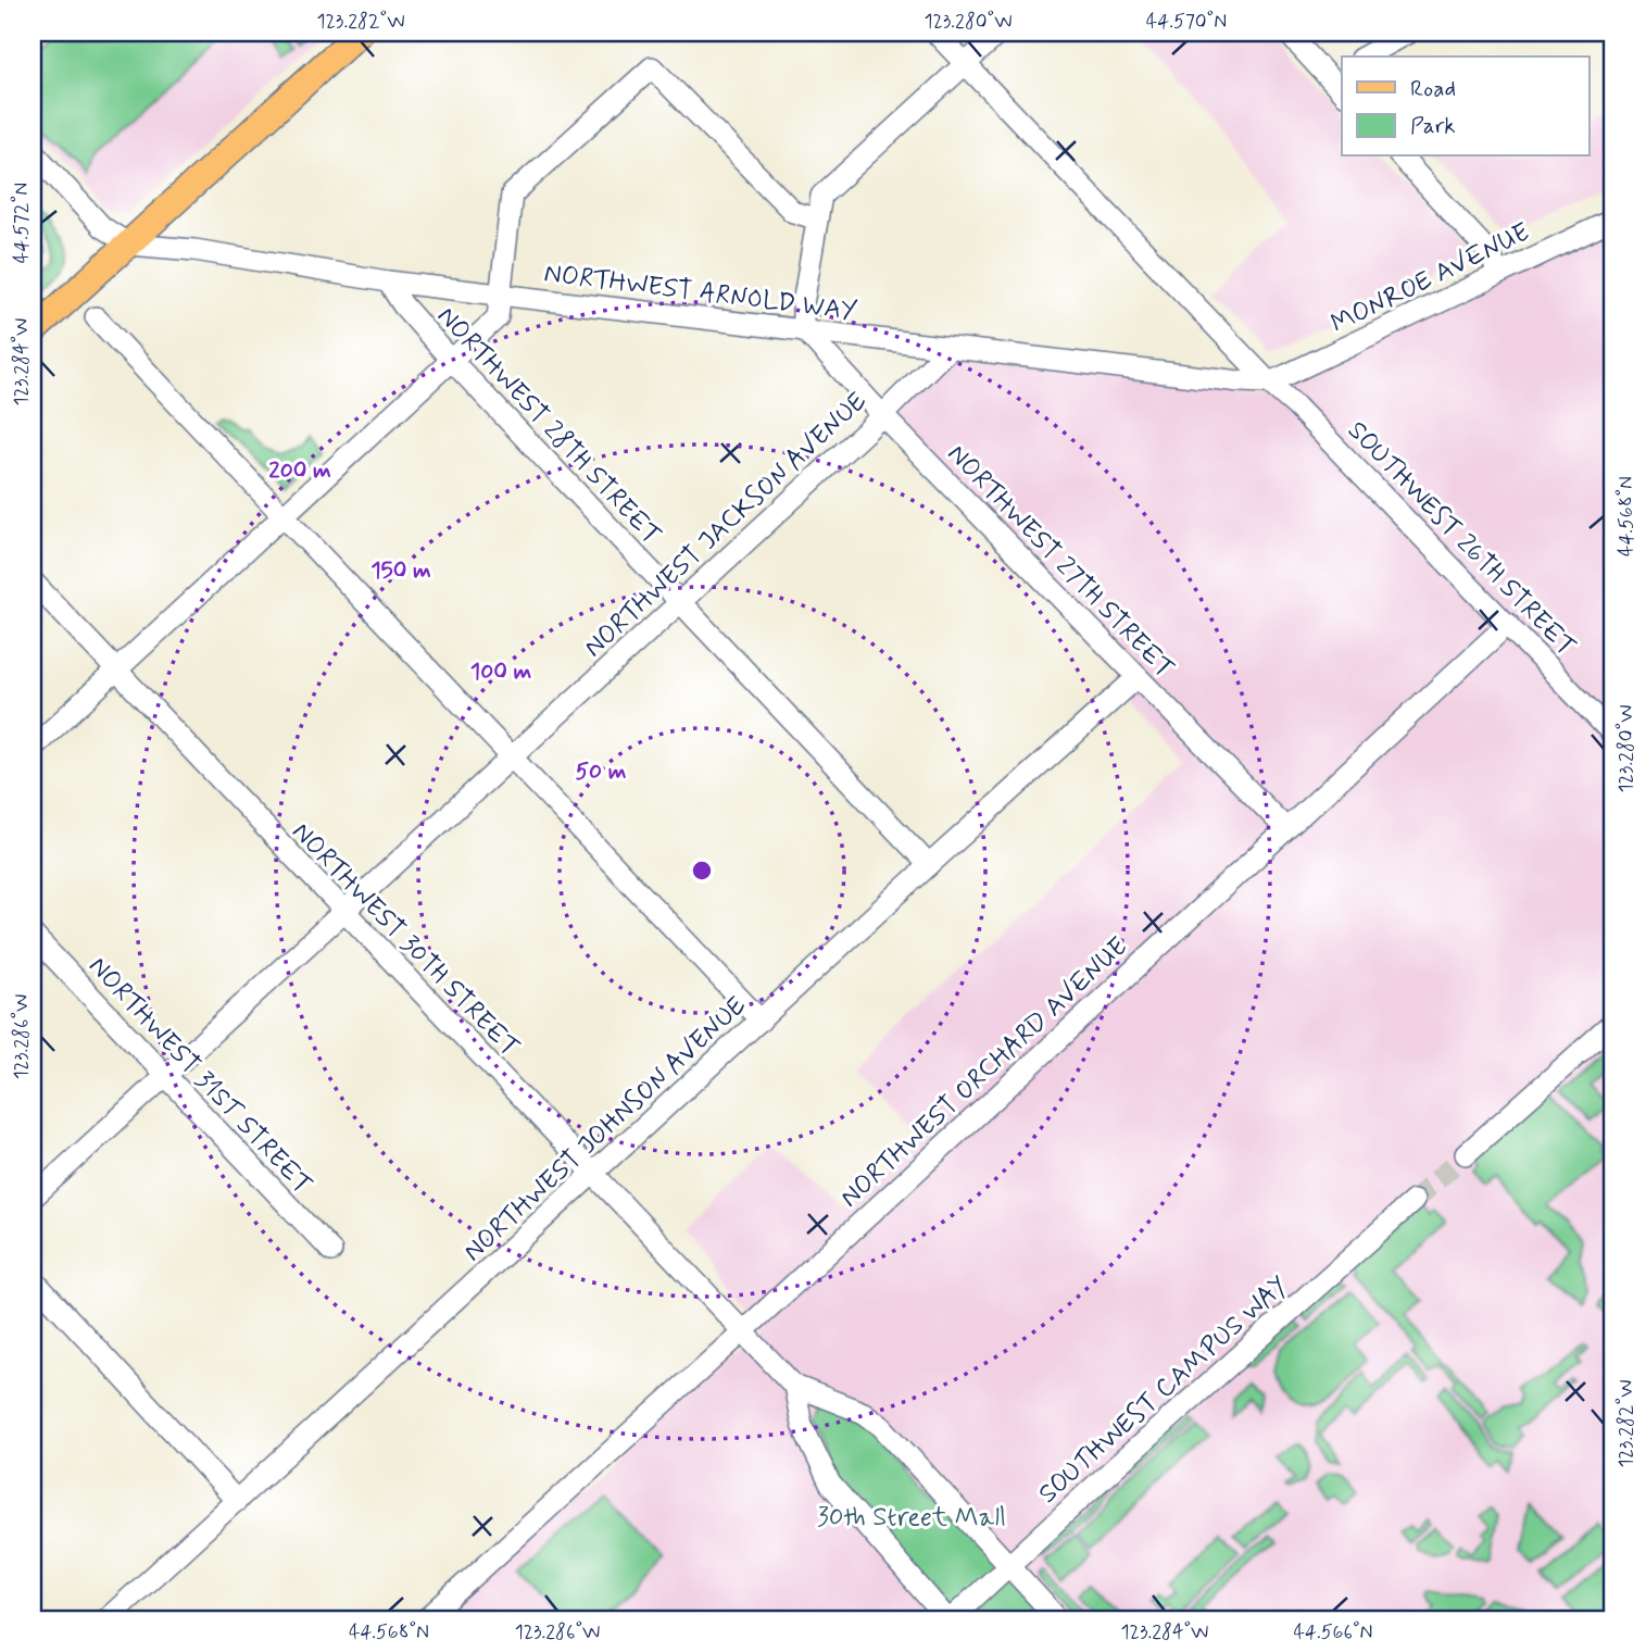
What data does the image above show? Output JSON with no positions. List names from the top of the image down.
{
  "streets": {
    "street": [
      "MONROE AVENUE",
      "NORTHWEST ARNOLD WAY",
      "NORTHWEST 28TH STREET",
      "NORTHWEST JACKSON AVENUE",
      "SOUTHWEST 26TH STREET",
      "NORTHWEST 27TH STREET",
      "NORTHWEST 30TH STREET",
      "NORTHWEST ORCHARD AVENUE",
      "NORTHWEST 31ST STREET",
      "NORTHWEST JOHNSON AVENUE",
      "SOUTHWEST CAMPUS WAY"
    ]
  },
  "crossings": [
    ["MONROE AVENUE", "NORTHWEST ARNOLD WAY"],
    ["MONROE AVENUE", "SOUTHWEST 26TH STREET"],
    ["NORTHWEST ARNOLD WAY", "NORTHWEST 28TH STREET"],
    ["NORTHWEST ARNOLD WAY", "NORTHWEST JACKSON AVENUE"],
    ["NORTHWEST ARNOLD WAY", "SOUTHWEST 26TH STREET"],
    ["NORTHWEST ARNOLD WAY", "NORTHWEST 27TH STREET"],
    ["NORTHWEST 28TH STREET", "NORTHWEST JACKSON AVENUE"],
    ["NORTHWEST 28TH STREET", "NORTHWEST JOHNSON AVENUE"],
    ["NORTHWEST JACKSON AVENUE", "NORTHWEST 27TH STREET"],
    ["NORTHWEST JACKSON AVENUE", "NORTHWEST 30TH STREET"],
    ["NORTHWEST JACKSON AVENUE", "NORTHWEST 31ST STREET"],
    ["SOUTHWEST 26TH STREET", "NORTHWEST ORCHARD AVENUE"],
    ["NORTHWEST 27TH STREET", "NORTHWEST ORCHARD AVENUE"],
    ["NORTHWEST 27TH STREET", "NORTHWEST JOHNSON AVENUE"],
    ["NORTHWEST 30TH STREET", "NORTHWEST ORCHARD AVENUE"],
    ["NORTHWEST 30TH STREET", "NORTHWEST JOHNSON AVENUE"]
  ],
  "parks": ["30th Street Mall"],
  "legend": ["Road", "Park"],
  "coordinates": [
    "123.282°W",
    "123.280°W",
    "44.570°N",
    "44.572°N",
    "123.284°W",
    "44.568°N",
    "123.286°W",
    "44.566°N"
  ],
  "rings": [
    "200 m",
    "150 m",
    "100 m",
    "50 m"
  ]
}
